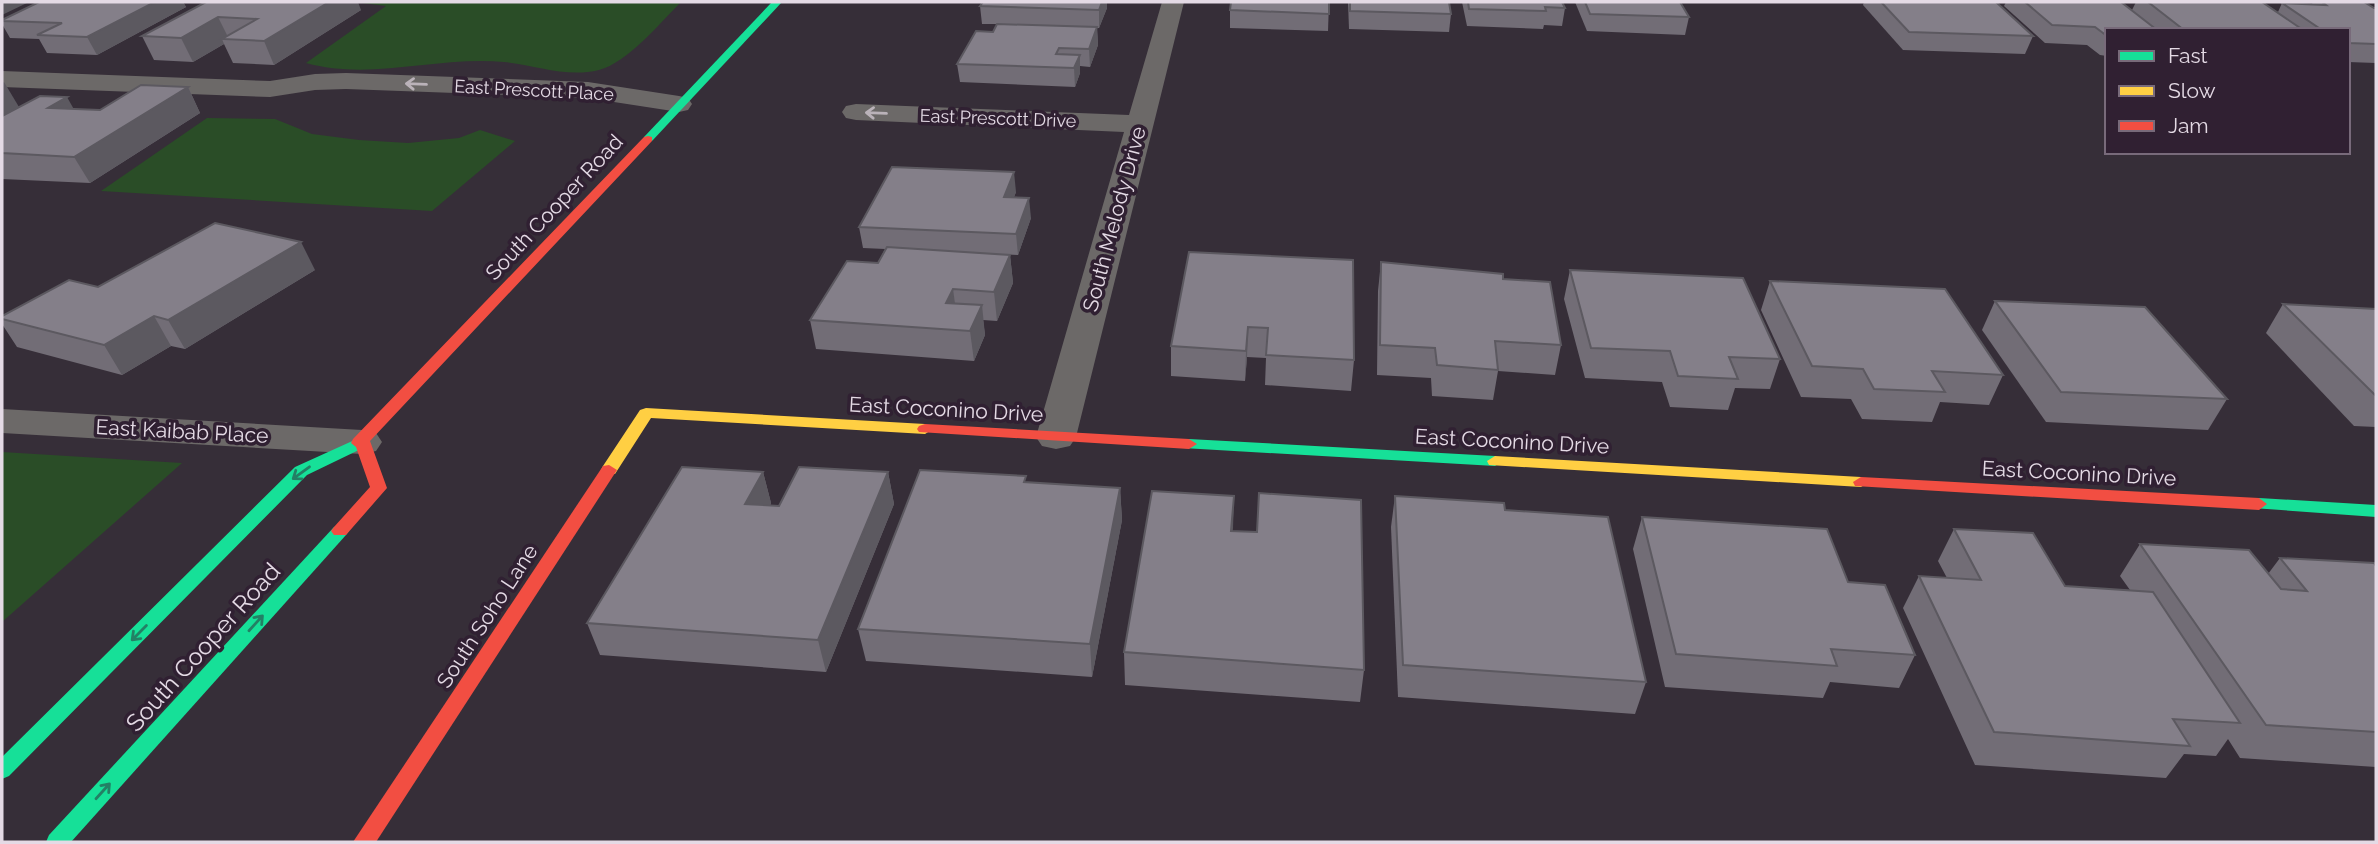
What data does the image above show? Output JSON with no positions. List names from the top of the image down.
{
  "streets": {
    "street": [
      "East Prescott Place",
      "East Prescott Drive",
      "South Cooper Road",
      "South Melody Drive",
      "East Coconino Drive",
      "East Kaibab Place",
      "South Soho Lane"
    ]
  },
  "crossings": [
    ["East Prescott Place", "South Cooper Road"],
    ["East Prescott Drive", "South Melody Drive"],
    ["South Cooper Road", "East Kaibab Place"],
    ["South Melody Drive", "East Coconino Drive"],
    ["East Coconino Drive", "South Soho Lane"]
  ],
  "one_way": ["East Prescott Drive"],
  "legend": ["Fast", "Slow", "Jam"]
}
